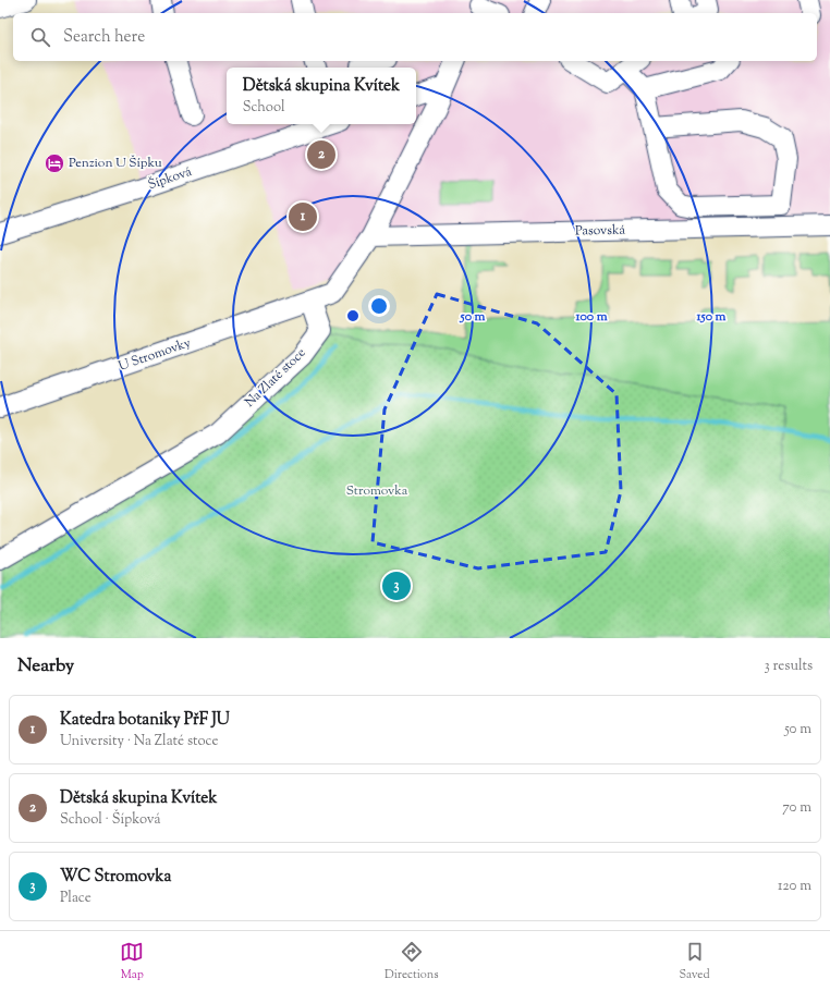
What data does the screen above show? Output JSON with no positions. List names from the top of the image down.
{
  "streets": {
    "street": [
      "Šípková",
      "Pasovská",
      "U Stromovky",
      "Na Zlaté stoce"
    ]
  },
  "crossings": [
    ["U Stromovky", "Na Zlaté stoce"]
  ],
  "parks": ["Stromovka"],
  "places": {
    "hotel": ["Penzion U Šípku"]
  },
  "page": {
    "search": "Search here",
    "popup": ["Dětská skupina Kvítek", "School"],
    "pins": ["2", "1", "3"],
    "heading": ["Nearby", "3 results"],
    "list": [
      {
        "mark": "1",
        "name": "Katedra botaniky PřF JU",
        "note": "University · Na Zlaté stoce",
        "value": "50 m"
      },
      {
        "mark": "2",
        "name": "Dětská skupina Kvítek",
        "note": "School · Šípková",
        "value": "70 m"
      },
      {
        "mark": "3",
        "name": "WC Stromovka",
        "note": "Place",
        "value": "120 m"
      }
    ],
    "nav": ["Map", "Directions", "Saved"]
  },
  "rings": ["50 m", "100 m", "150 m"]
}
